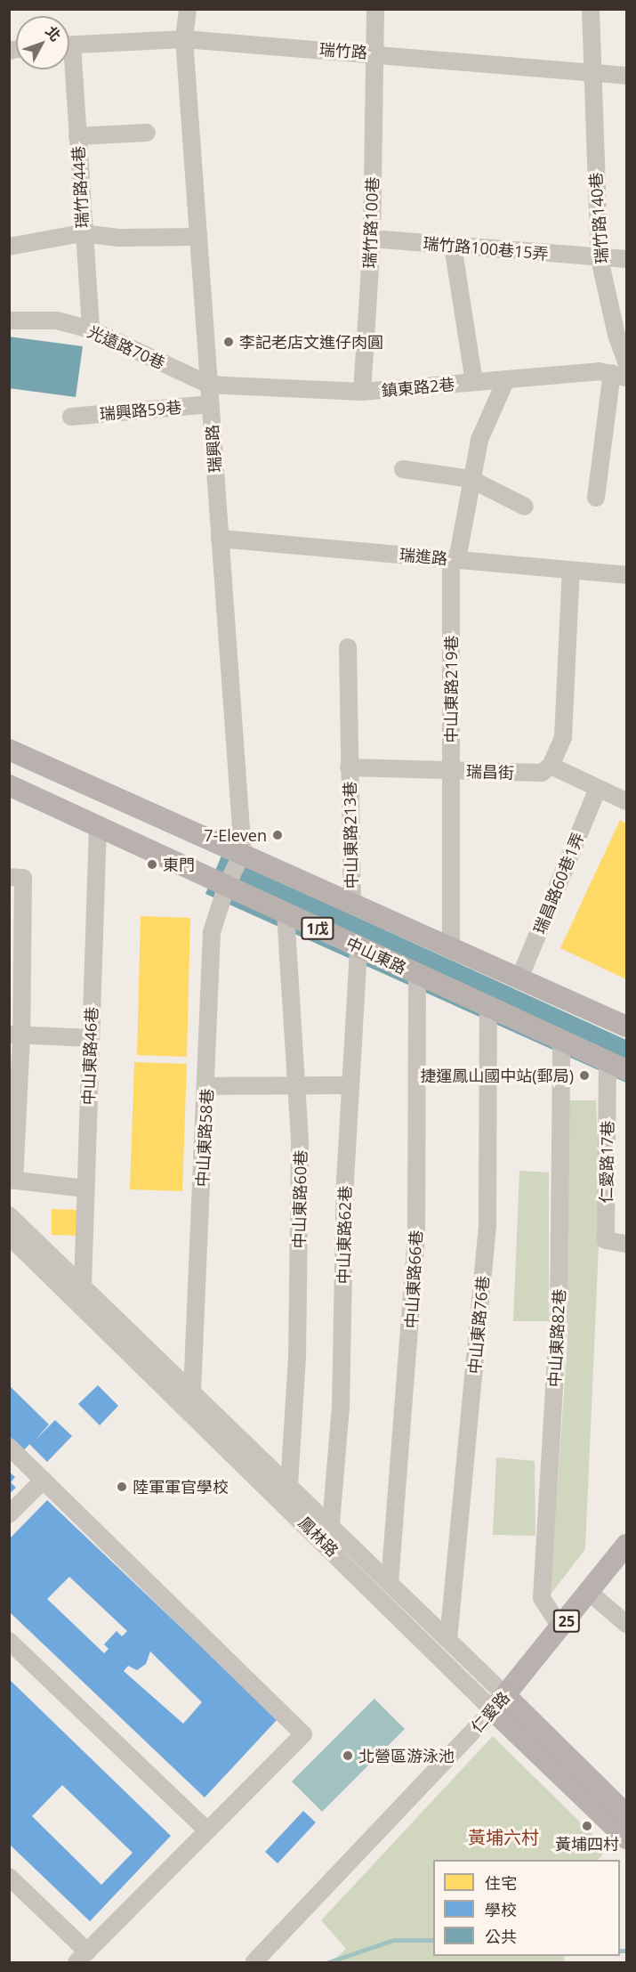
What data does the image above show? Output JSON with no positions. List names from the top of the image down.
{
  "streets": {
    "main road": [
      "1戊",
      "中山東路",
      "鳳林路",
      "25",
      "仁愛路"
    ],
    "street": [
      "瑞竹路",
      "瑞竹路44巷",
      "瑞竹路140巷",
      "瑞竹路100巷",
      "瑞竹路100巷15弄",
      "光遠路70巷",
      "鎮東路2巷",
      "瑞興路59巷",
      "瑞興路",
      "瑞進路",
      "中山東路219巷",
      "瑞昌街",
      "中山東路213巷",
      "瑞昌路60巷1弄",
      "中山東路46巷",
      "中山東路58巷",
      "仁愛路17巷",
      "中山東路60巷",
      "中山東路62巷",
      "中山東路66巷",
      "中山東路76巷",
      "中山東路82巷"
    ]
  },
  "crossings": [
    ["瑞竹路", "瑞竹路140巷"],
    ["瑞竹路", "瑞竹路100巷"],
    ["瑞竹路", "瑞興路"],
    ["瑞竹路44巷", "光遠路70巷"],
    ["瑞竹路140巷", "瑞竹路100巷15弄"],
    ["瑞竹路100巷", "瑞竹路100巷15弄"],
    ["瑞竹路100巷", "鎮東路2巷"],
    ["光遠路70巷", "鎮東路2巷"],
    ["光遠路70巷", "瑞興路"],
    ["鎮東路2巷", "瑞興路"],
    ["鎮東路2巷", "中山東路219巷"],
    ["瑞興路59巷", "瑞興路"],
    ["瑞興路", "瑞進路"],
    ["瑞興路", "1戊"],
    ["瑞進路", "中山東路219巷"],
    ["中山東路219巷", "瑞昌街"],
    ["中山東路219巷", "1戊"],
    ["瑞昌街", "中山東路213巷"],
    ["中山東路213巷", "1戊"],
    ["瑞昌路60巷1弄", "1戊"],
    ["中山東路", "中山東路46巷"],
    ["中山東路", "中山東路58巷"],
    ["中山東路", "仁愛路17巷"],
    ["中山東路", "中山東路60巷"],
    ["中山東路", "中山東路62巷"],
    ["中山東路", "中山東路66巷"],
    ["中山東路", "中山東路76巷"],
    ["中山東路", "中山東路82巷"],
    ["中山東路46巷", "鳳林路"],
    ["中山東路58巷", "鳳林路"],
    ["中山東路60巷", "鳳林路"],
    ["中山東路62巷", "鳳林路"],
    ["中山東路66巷", "鳳林路"],
    ["中山東路76巷", "鳳林路"],
    ["中山東路82巷", "仁愛路"],
    ["鳳林路", "仁愛路"]
  ],
  "districts": ["黃埔六村"],
  "places": [
    "李記老店文進仔肉圓",
    "7-Eleven",
    "東門",
    "捷運鳳山國中站(郵局)",
    "陸軍軍官學校",
    "北營區游泳池",
    "黃埔四村"
  ],
  "legend": ["住宅", "學校", "公共"],
  "north": "top right"
}
